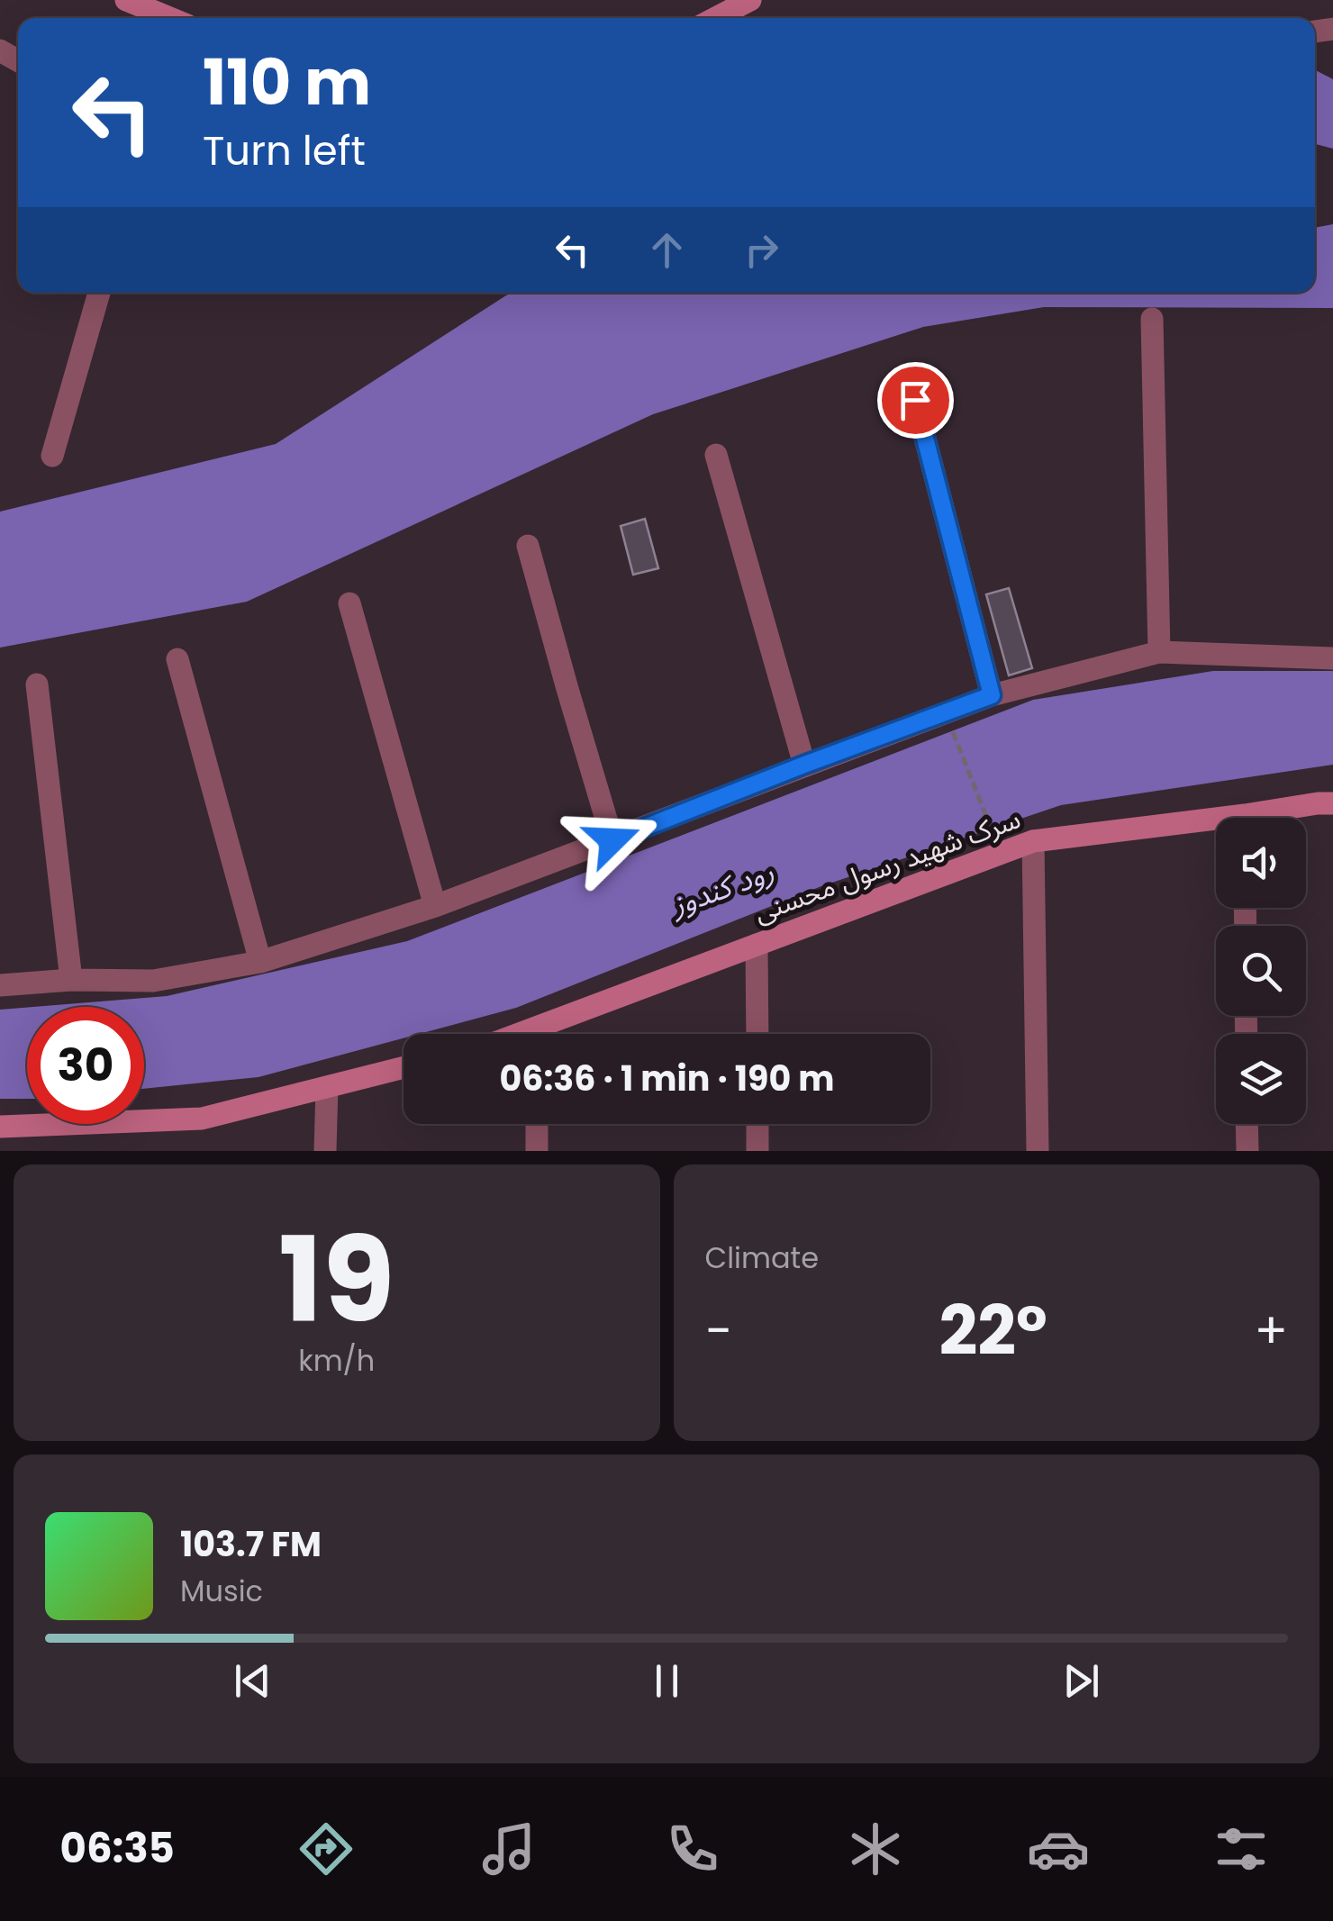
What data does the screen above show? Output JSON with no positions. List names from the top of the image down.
{
  "streets": {
    "street": ["سرک شهید رسول محسنی"]
  },
  "water": ["رود کندوز"],
  "page": {
    "turn": ["110 m", "Turn left"],
    "limit": "30",
    "trip": "06:36 · 1 min · 190 m",
    "tile": [
      ["19", "km/h"],
      "Climate"
    ],
    "heat": ["−", "22°", "+"],
    "song": ["103.7 FM", "Music"],
    "tabs": "06:35"
  }
}
